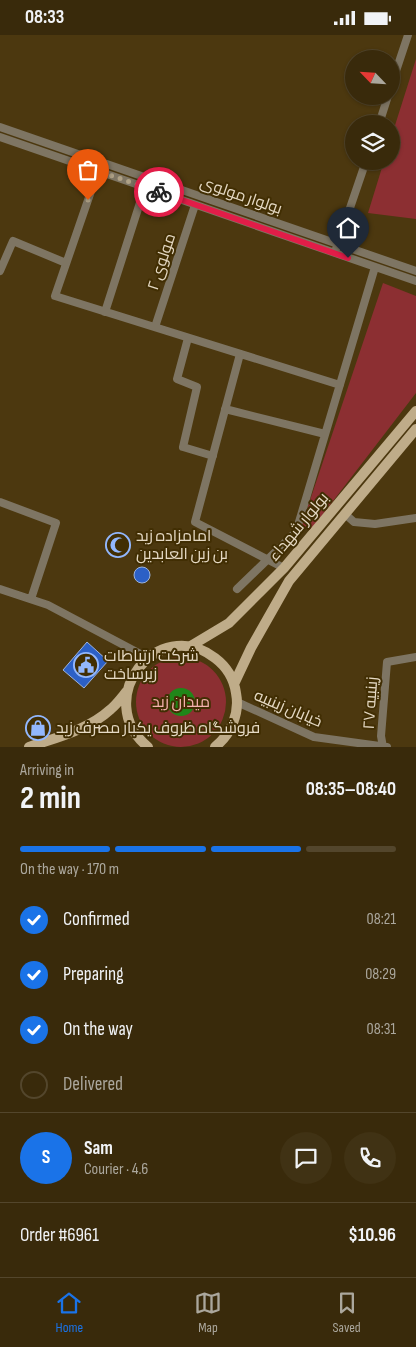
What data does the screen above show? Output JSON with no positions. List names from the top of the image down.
{
  "streets": {
    "main road": ["بولوار شهداء"],
    "street": [
      "بولوار مولوی",
      "مولوی ۲",
      "زینبیه ۲۷",
      "خیابان زینبیه"
    ]
  },
  "crossings": [
    ["بولوار مولوی", "مولوی ۲"],
    ["زینبیه ۲۷", "خیابان زینبیه"]
  ],
  "parks": ["میدان زید"],
  "places": {
    "mosque": ["امامزاده زید بن زین العابدین"],
    "public building": ["شرکت ارتباطات زیرساخت"],
    "shop": ["فروشگاه ظروف یکبار مصرف زید"]
  },
  "north": "top left",
  "page": {
    "status": "08:33",
    "heading": ["2 min", "Arriving in", "08:35–08:40"],
    "panel": [
      "Sam",
      "Courier · 4.6",
      "Order #6961",
      "$10.96"
    ],
    "bar": "On the way · 170 m",
    "list": [
      ["Confirmed", "08:21"],
      ["Preparing", "08:29"],
      ["On the way", "08:31"],
      "Delivered"
    ],
    "round": "S",
    "tabs": ["Home", "Map", "Saved"]
  }
}
